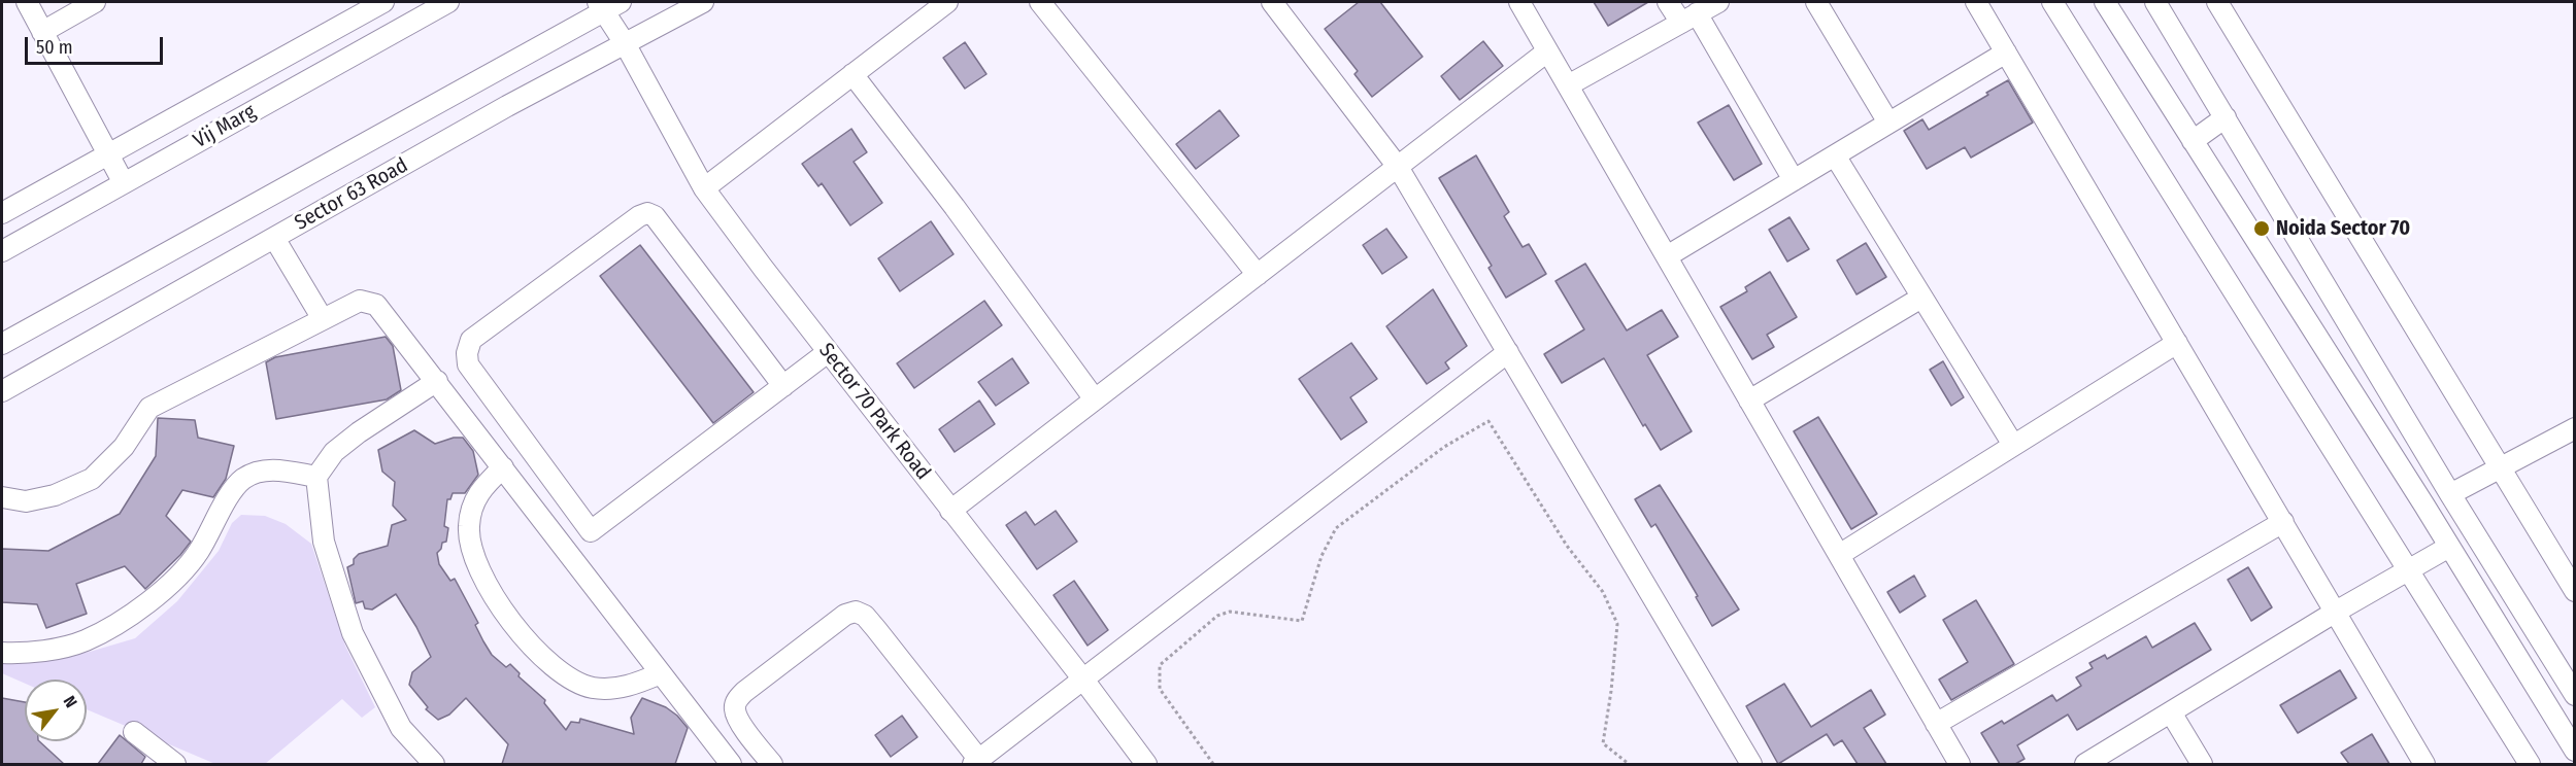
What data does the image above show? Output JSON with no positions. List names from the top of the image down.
{
  "streets": {
    "street": ["Vij Marg", "Sector 63 Road", "Sector 70 Park Road"]
  },
  "crossings": [
    ["Sector 63 Road", "Sector 70 Park Road"]
  ],
  "places": ["Noida Sector 70"],
  "scale_bar": "50 m",
  "north": "top right"
}
